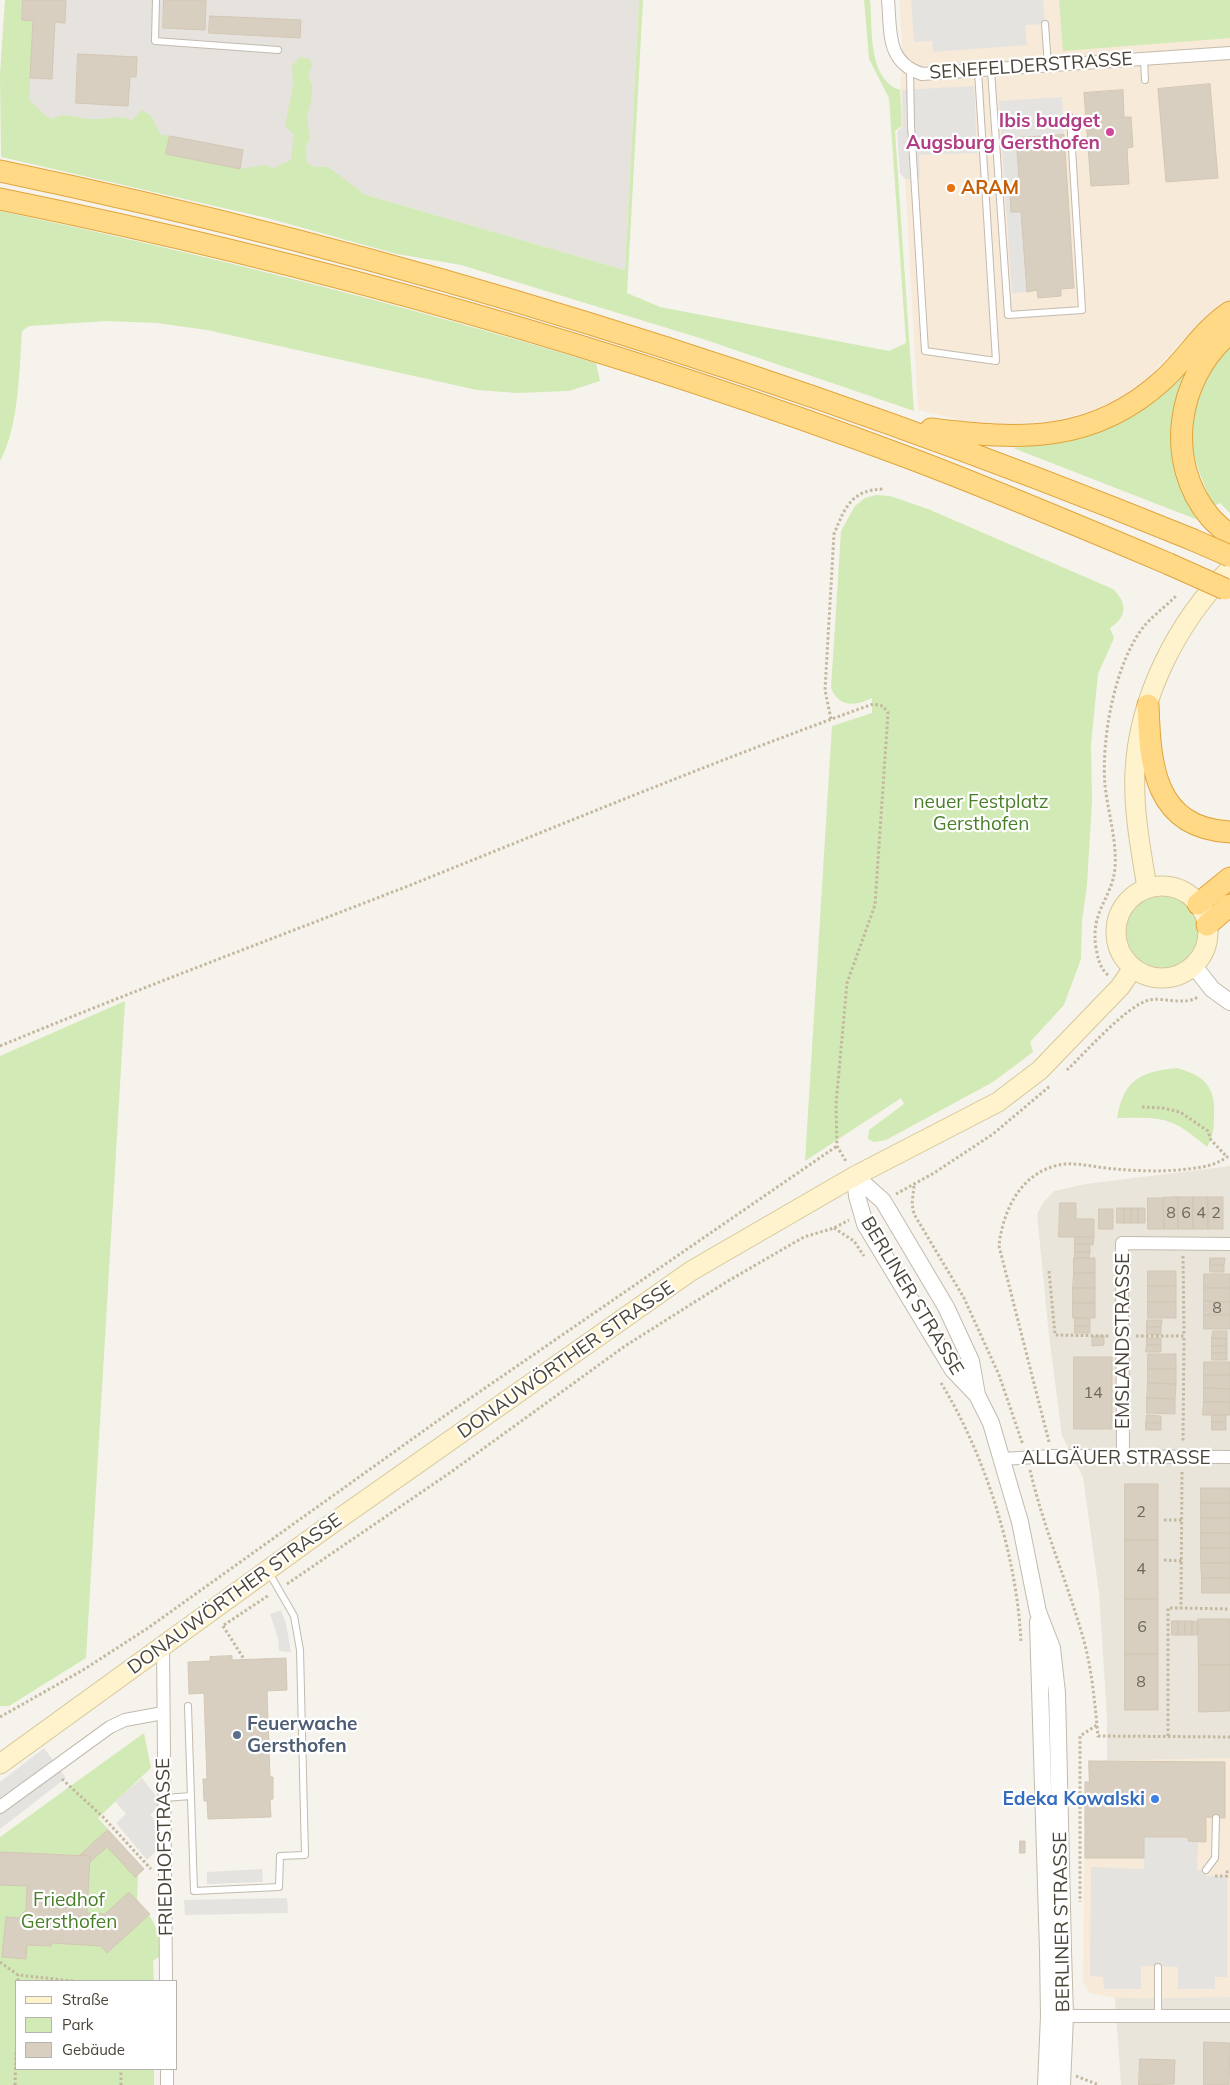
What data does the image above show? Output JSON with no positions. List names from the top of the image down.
{
  "streets": {
    "main road": ["DONAUWÖRTHER STRASSE"],
    "street": [
      "SENEFELDERSTRASSE",
      "BERLINER STRASSE",
      "EMSLANDSTRASSE",
      "ALLGÄUER STRASSE",
      "FRIEDHOFSTRASSE"
    ]
  },
  "crossings": [
    ["BERLINER STRASSE", "DONAUWÖRTHER STRASSE"],
    ["BERLINER STRASSE", "ALLGÄUER STRASSE"],
    ["EMSLANDSTRASSE", "ALLGÄUER STRASSE"],
    ["DONAUWÖRTHER STRASSE", "FRIEDHOFSTRASSE"]
  ],
  "parks": ["neuer Festplatz Gersthofen", "Friedhof Gersthofen"],
  "places": [
    "Ibis budget Augsburg Gersthofen",
    "ARAM",
    "Feuerwache Gersthofen",
    "Edeka Kowalski"
  ],
  "house_numbers": [
    "8",
    "6",
    "4",
    "2",
    "8",
    "14",
    "2",
    "4",
    "6",
    "8"
  ],
  "legend": ["Straße", "Park", "Gebäude"]
}
